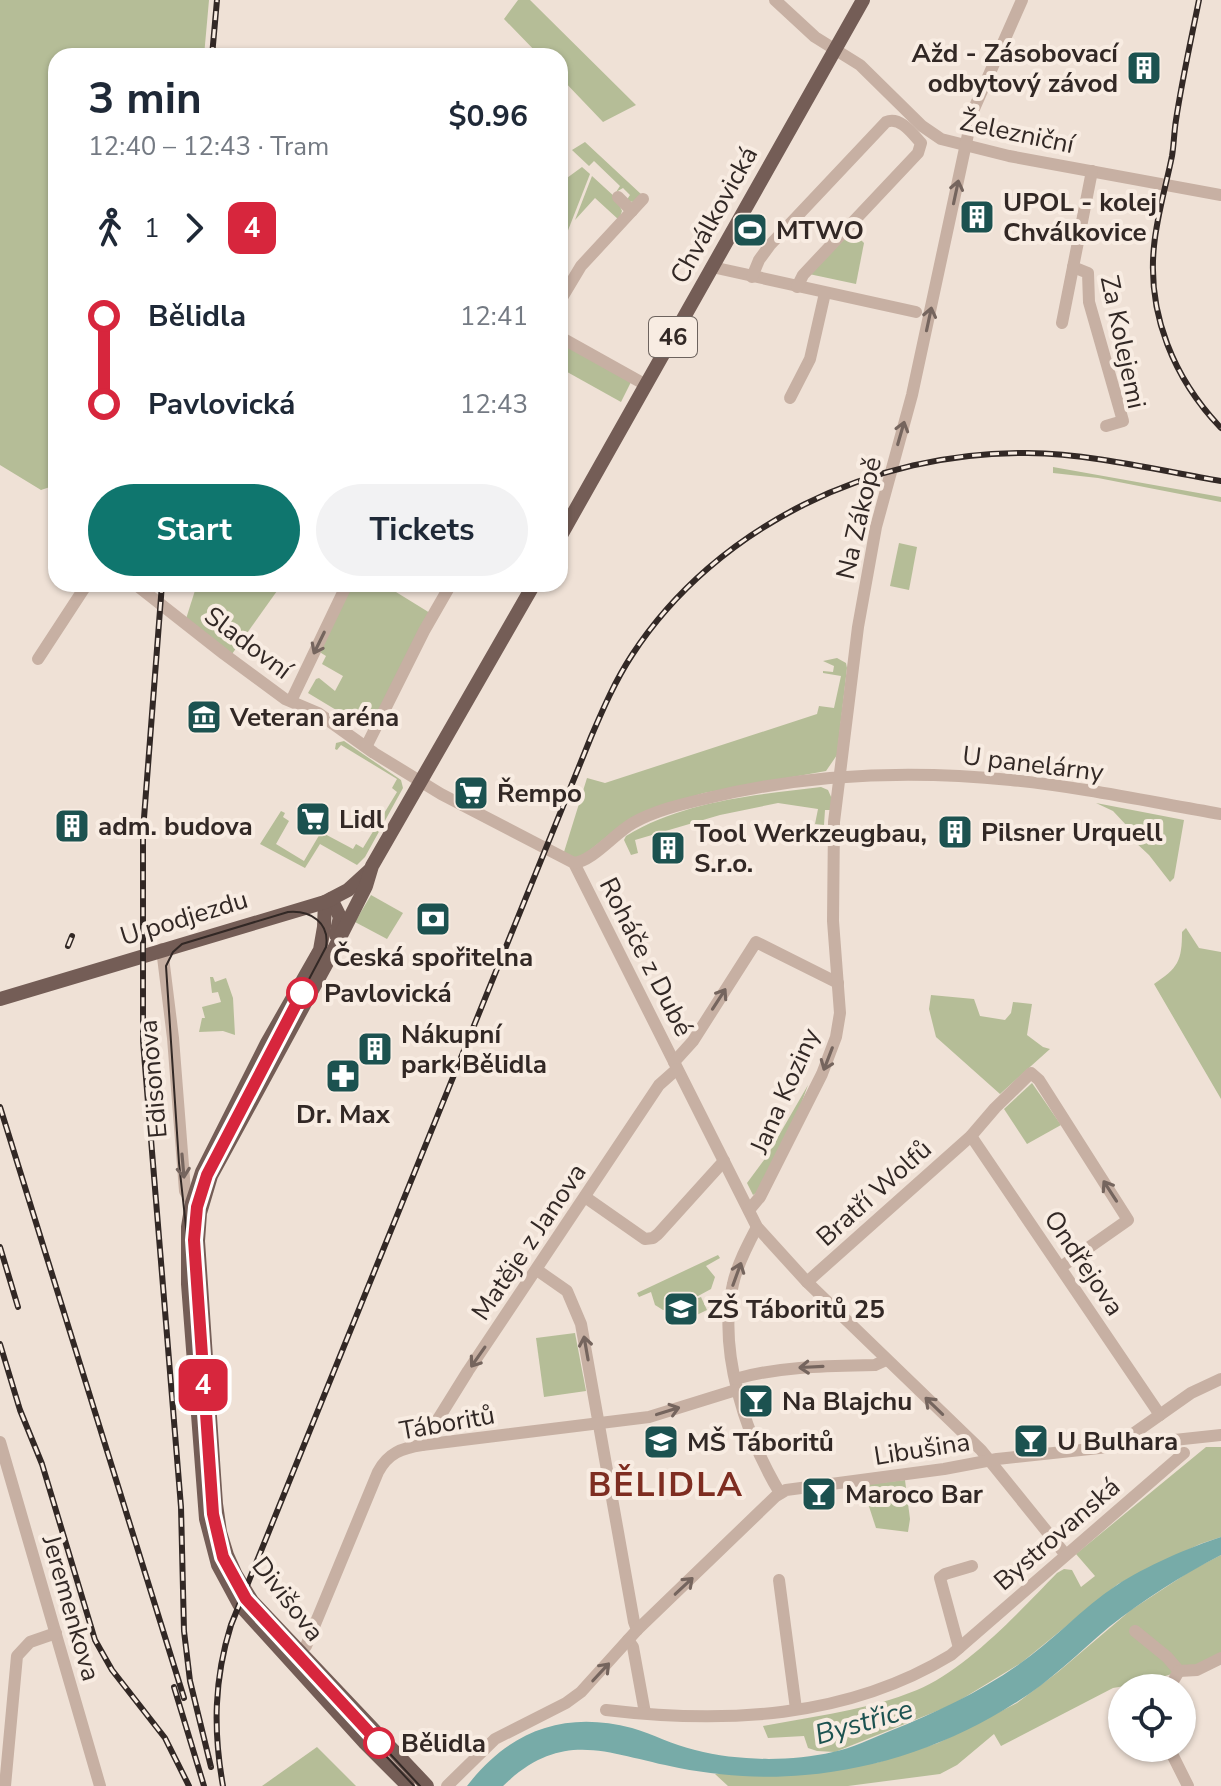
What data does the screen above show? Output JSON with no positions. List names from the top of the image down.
{
  "streets": {
    "main road": [
      "Chválkovická",
      "46",
      "U podjezdu",
      "Divišova"
    ],
    "street": [
      "Železniční",
      "Za Kolejemi",
      "Na Zákopě",
      "Sladovní",
      "U panelárny",
      "Roháče z Dubé",
      "Edisonova",
      "Jana Koziny",
      "Bratří Wolfů",
      "Matěje z Janova",
      "Ondřejova",
      "Táboritů",
      "Libušina",
      "Bystrovanská",
      "Jeremenkova"
    ]
  },
  "crossings": [
    ["Železniční", "Chválkovická"],
    ["Železniční", "Za Kolejemi"],
    ["Železniční", "Na Zákopě"],
    ["Na Zákopě", "U panelárny"],
    ["Na Zákopě", "Jana Koziny"],
    ["Na Zákopě", "Matěje z Janova"],
    ["Sladovní", "Roháče z Dubé"],
    ["U podjezdu", "Edisonova"],
    ["Roháče z Dubé", "Jana Koziny"],
    ["Roháče z Dubé", "Bratří Wolfů"],
    ["Roháče z Dubé", "Matěje z Janova"],
    ["Roháče z Dubé", "Táboritů"],
    ["Roháče z Dubé", "Libušina"],
    ["Roháče z Dubé", "Bystrovanská"],
    ["Edisonova", "Divišova"],
    ["Jana Koziny", "Matěje z Janova"],
    ["Bratří Wolfů", "Ondřejova"],
    ["Matěje z Janova", "Táboritů"],
    ["Táboritů", "Divišova"]
  ],
  "one_way": ["Na Zákopě", "Edisonova", "Jana Koziny"],
  "districts": ["BĚLIDLA"],
  "water": ["Bystřice"],
  "places": {
    "building": [
      "Ažd - Zásobovací odbytový závod",
      "UPOL - kolej Chválkovice",
      "adm. budova",
      "Pilsner Urquell",
      "Tool Werkzeugbau, S.r.o.",
      "Nákupní park Bělidla"
    ],
    "sports": ["MTWO"],
    "museum": ["Veteran aréna"],
    "supermarket": ["Řempo", "Lidl"],
    "bank": ["Česká spořitelna"],
    "other": ["Pavlovická", "Bělidla"],
    "pharmacy": ["Dr. Max"],
    "school or university": ["ZŠ Táboritů 25", "MŠ Táboritů"],
    "bar": ["Na Blajchu", "U Bulhara", "Maroco Bar"]
  },
  "lines": ["tram line 4"],
  "page": {
    "on_map": "4",
    "heading": ["3 min", "12:40 – 12:43 · Tram", "$0.96"],
    "legs": ["1", "4"],
    "list": [
      {
        "name": "Bělidla",
        "value": "12:41"
      },
      {
        "name": "Pavlovická",
        "value": "12:43"
      }
    ],
    "buttons": ["Start", "Tickets"]
  }
}
